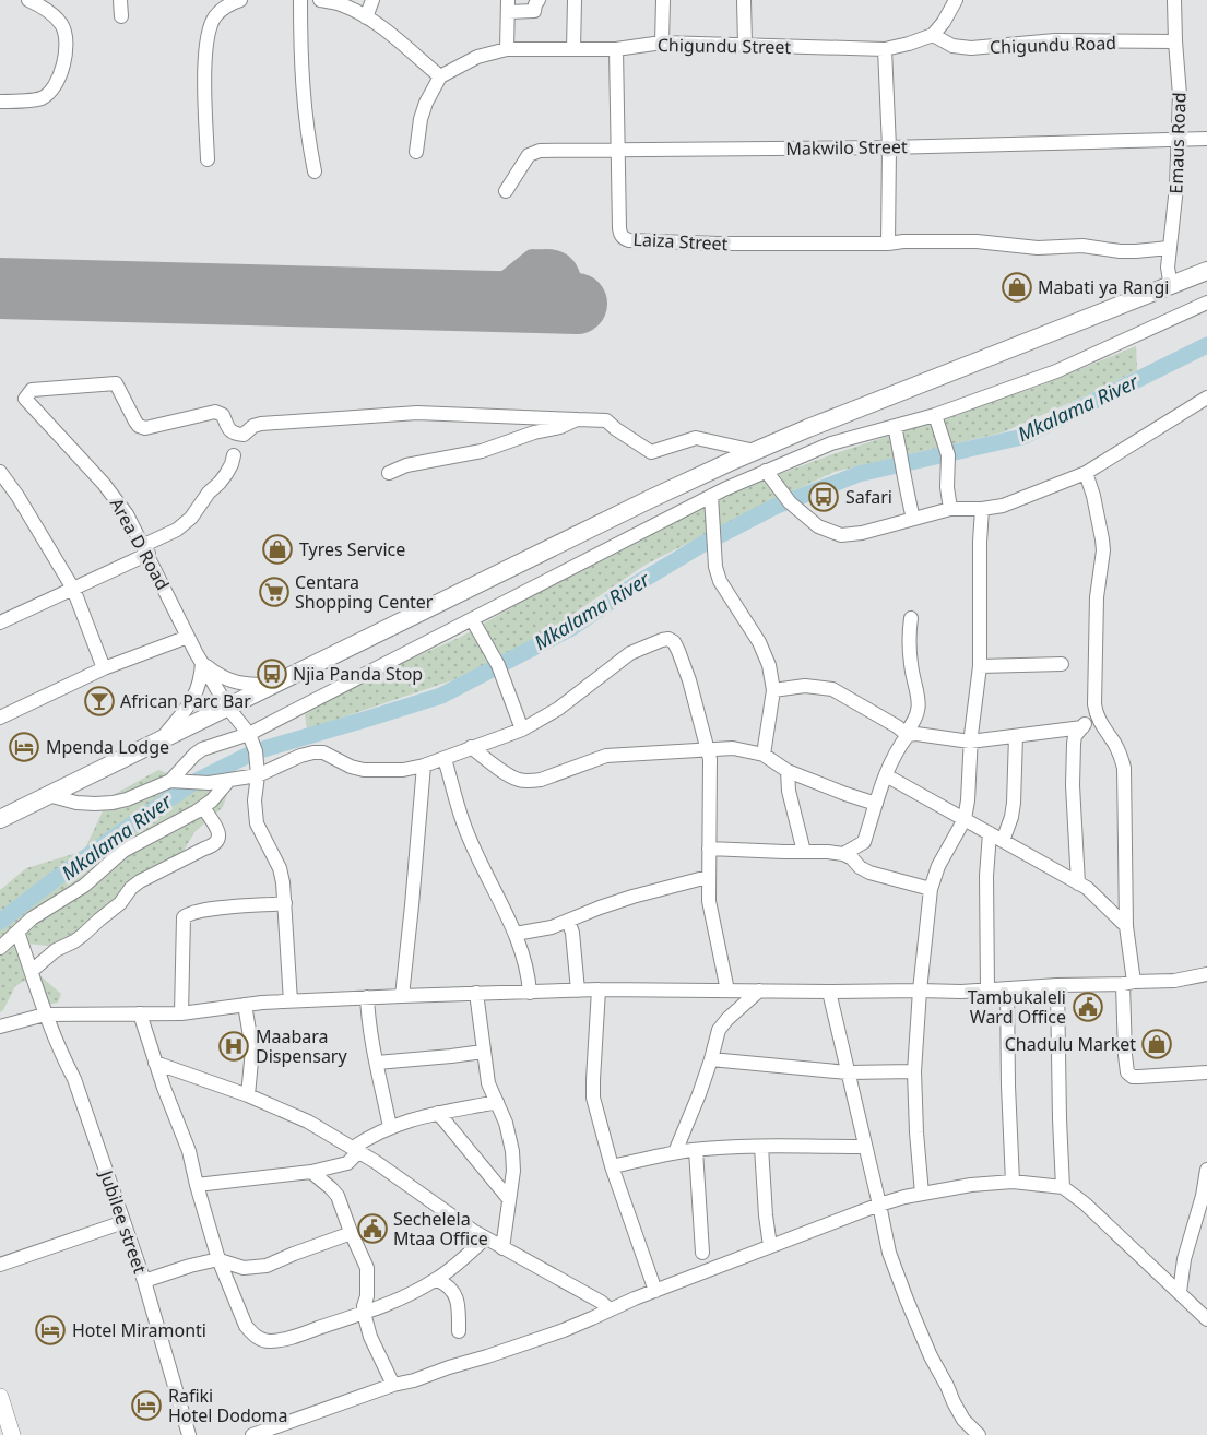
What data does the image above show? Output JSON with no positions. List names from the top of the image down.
{
  "streets": {
    "street": [
      "Chigundu Road",
      "Chigundu Street",
      "Emaus Road",
      "Makwilo Street",
      "Laiza Street",
      "Area D Road",
      "Jubilee street"
    ]
  },
  "crossings": [
    ["Chigundu Road", "Chigundu Street"],
    ["Chigundu Road", "Emaus Road"],
    ["Chigundu Street", "Laiza Street"],
    ["Emaus Road", "Makwilo Street"],
    ["Emaus Road", "Laiza Street"],
    ["Makwilo Street", "Laiza Street"]
  ],
  "water": ["Mkalama River"],
  "places": {
    "shop": ["Mabati ya Rangi", "Tyres Service", "Chadulu Market"],
    "bus stop": ["Safari", "Njia Panda Stop"],
    "supermarket": ["Centara Shopping Center"],
    "bar": ["African Parc Bar"],
    "hotel": ["Mpenda Lodge", "Hotel Miramonti", "Rafiki Hotel Dodoma"],
    "public building": ["Tambukaleli Ward Office", "Sechelela Mtaa Office"],
    "hospital": ["Maabara Dispensary"]
  }
}
